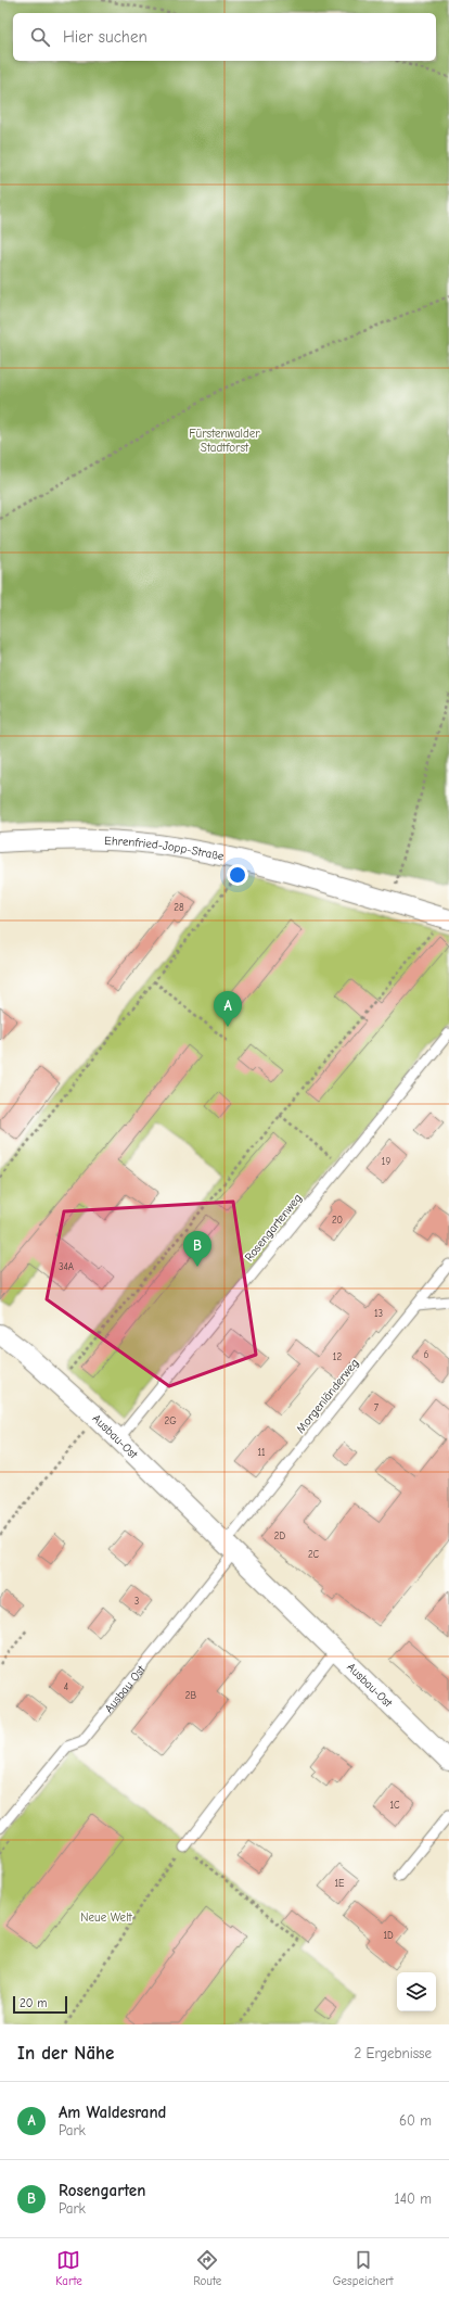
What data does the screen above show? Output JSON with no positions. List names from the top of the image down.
{
  "streets": {
    "street": ["Ehrenfried-Jopp-Straße", "Ausbau-Ost"],
    "lane": ["Rosengartenweg", "Morgenländerweg", "Ausbau Ost"]
  },
  "crossings": [
    ["Rosengartenweg", "Ausbau-Ost"],
    ["Morgenländerweg", "Ausbau-Ost"],
    ["Morgenländerweg", "Ausbau Ost"],
    ["Ausbau-Ost", "Ausbau Ost"]
  ],
  "parks": ["Fürstenwalder Stadtforst", "Neue Welt"],
  "house_numbers": [
    "28",
    "19",
    "20",
    "34A",
    "13",
    "6",
    "12",
    "7",
    "2G",
    "11",
    "2D",
    "2C",
    "3",
    "4",
    "2B",
    "1C",
    "1E",
    "1D"
  ],
  "scale_bar": "20 m",
  "page": {
    "search": "Hier suchen",
    "pins": ["A", "B"],
    "scale": "20 m",
    "heading": ["In der Nähe", "2 Ergebnisse"],
    "list": [
      {
        "mark": "A",
        "name": "Am Waldesrand",
        "note": "Park",
        "value": "60 m"
      },
      {
        "mark": "B",
        "name": "Rosengarten",
        "note": "Park",
        "value": "140 m"
      }
    ],
    "nav": ["Karte", "Route", "Gespeichert"]
  }
}
